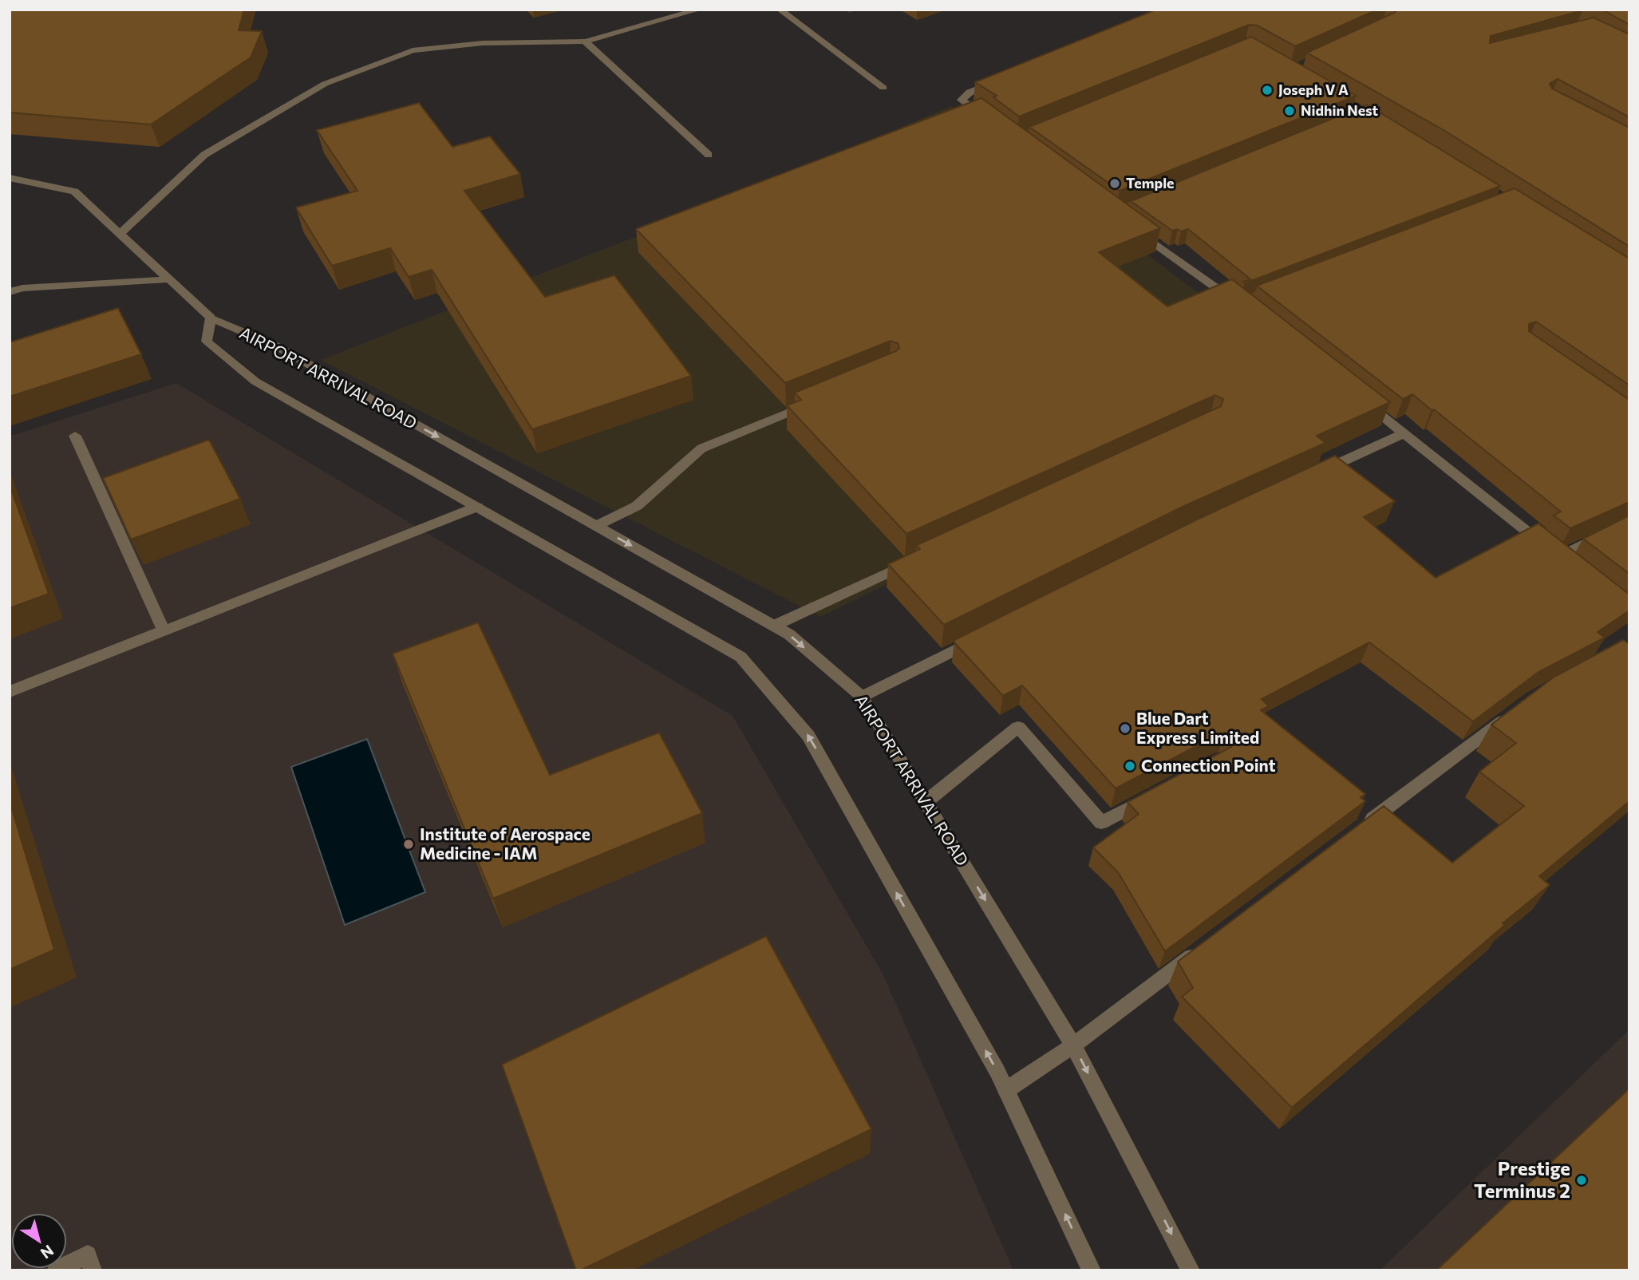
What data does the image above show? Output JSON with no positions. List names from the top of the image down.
{
  "streets": {
    "street": ["AIRPORT ARRIVAL ROAD"]
  },
  "places": [
    "Joseph V A",
    "Nidhin Nest",
    "Temple",
    "Blue Dart Express Limited",
    "Connection Point",
    "Institute of Aerospace Medicine - IAM",
    "Prestige Terminus 2"
  ],
  "north": "bottom right"
}
